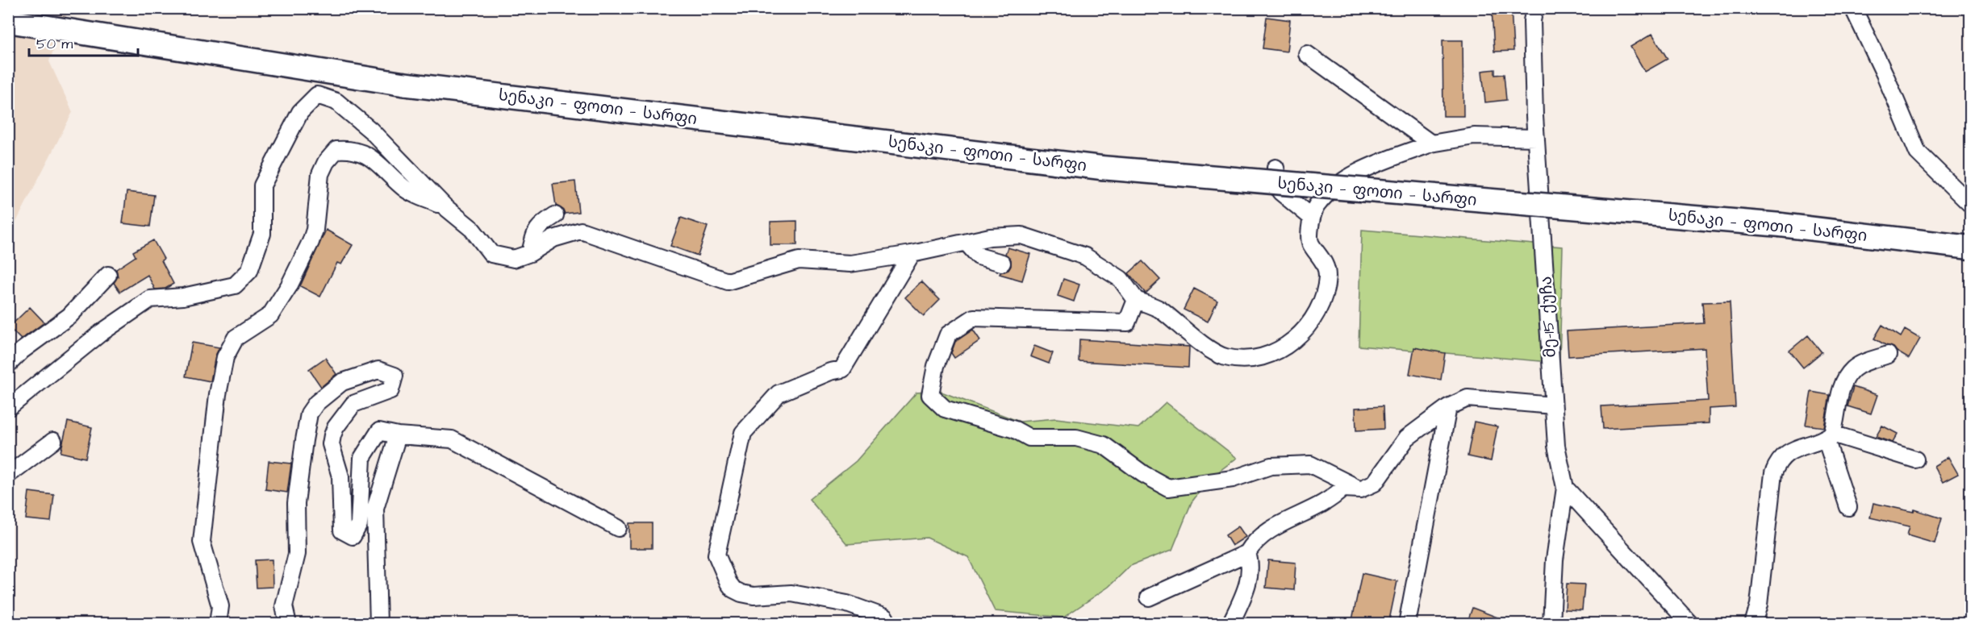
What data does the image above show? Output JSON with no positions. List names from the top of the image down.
{
  "streets": {
    "highway": ["სენაკი — ფოთი — სარფი"],
    "street": ["მე-15 ქუჩა"]
  },
  "scale_bar": "50 m"
}
